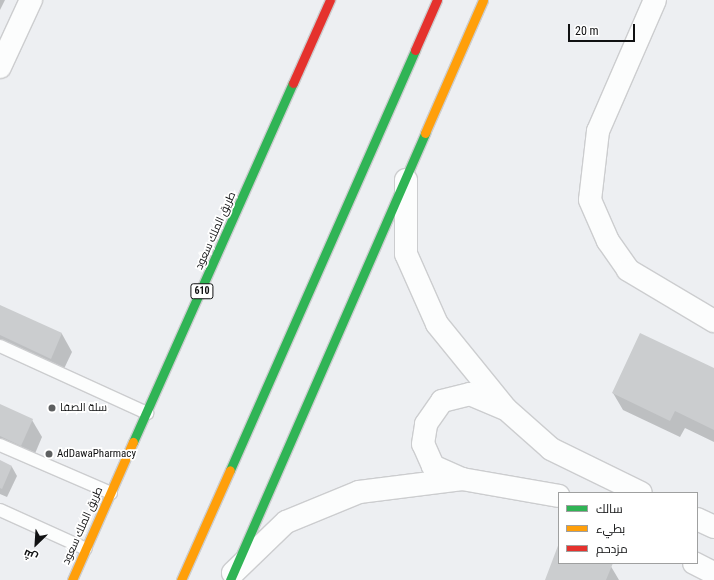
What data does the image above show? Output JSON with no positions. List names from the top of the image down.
{
  "streets": {
    "main road": ["طريق الملك سعود", "610"]
  },
  "places": ["سلة الصفا", "AdDawaPharmacy"],
  "legend": ["سالك", "بطيء", "مزدحم"],
  "scale_bar": "20 m",
  "north": "bottom left"
}
